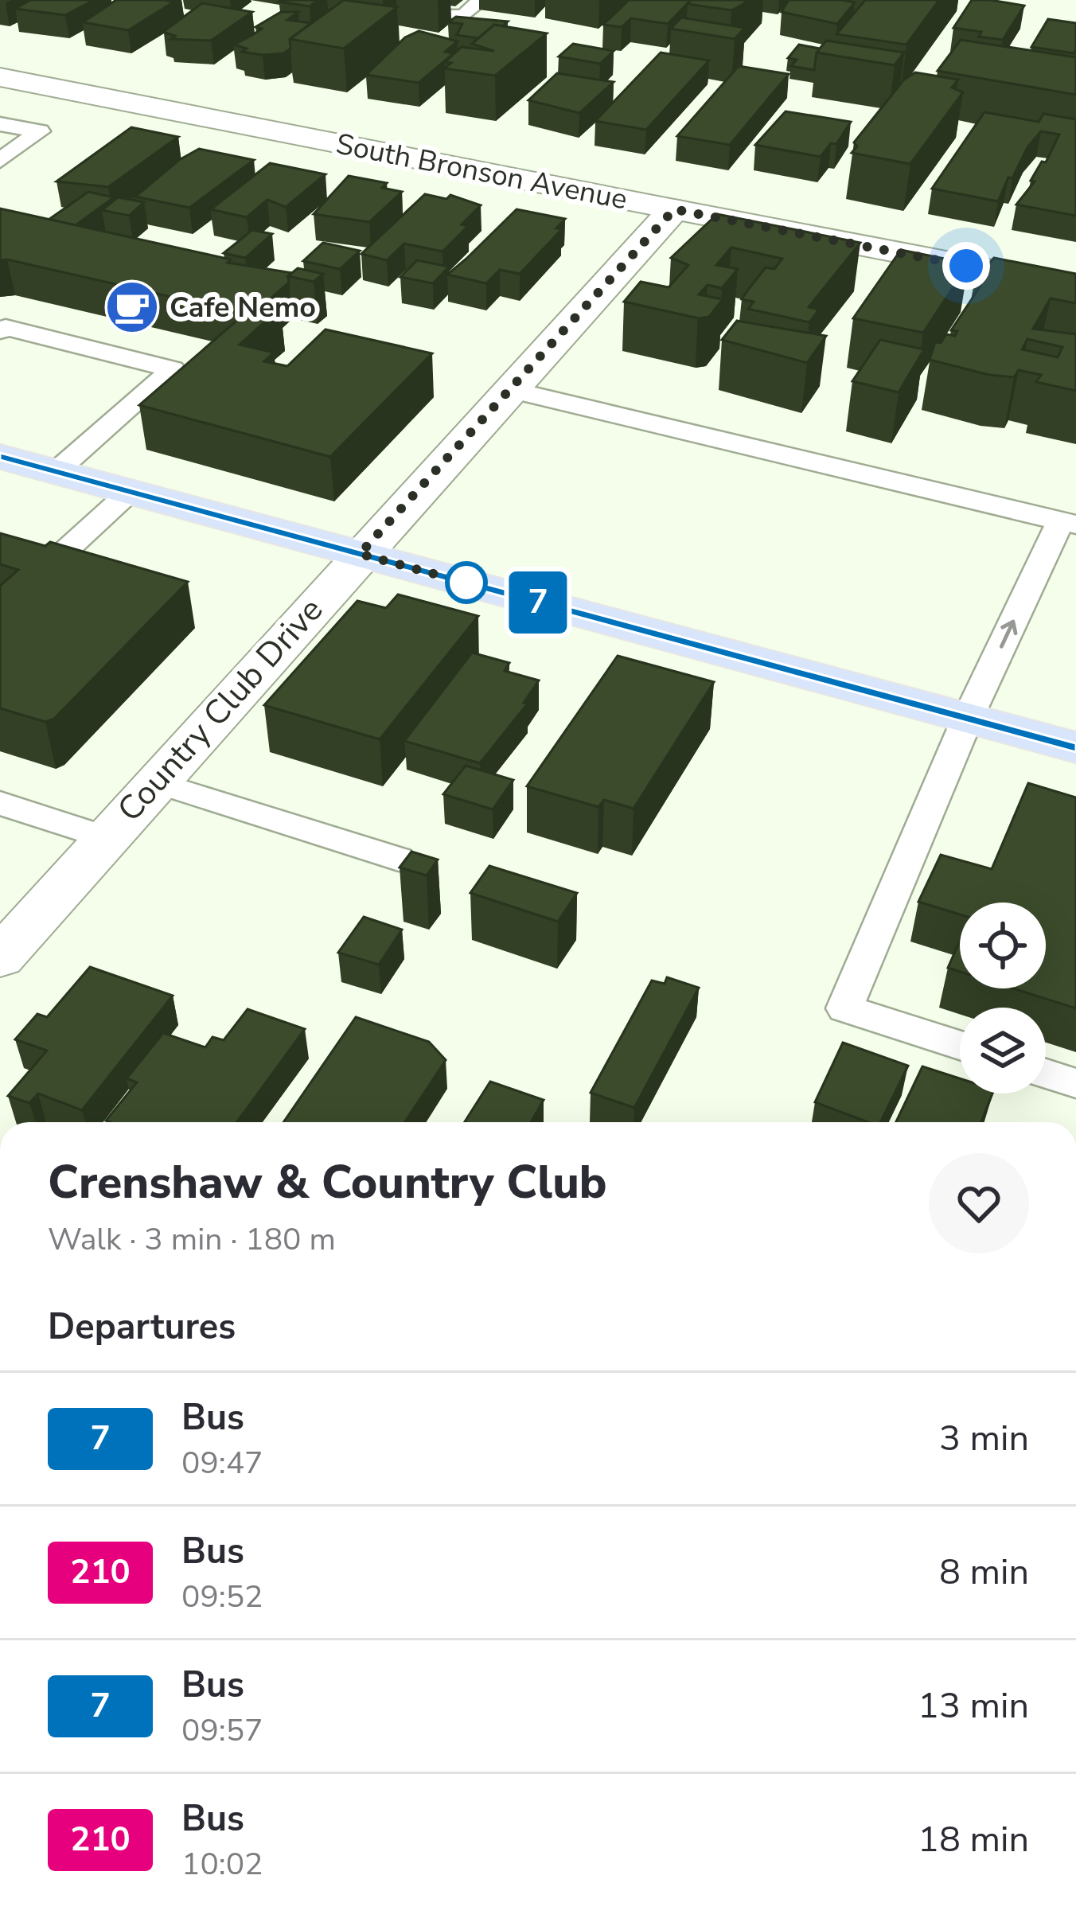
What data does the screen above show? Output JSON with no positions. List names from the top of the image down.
{
  "streets": {
    "street": ["South Bronson Avenue", "Country Club Drive"]
  },
  "crossings": [
    ["South Bronson Avenue", "Country Club Drive"]
  ],
  "places": {
    "cafe": ["Cafe Nemo"]
  },
  "lines": ["bus line 7"],
  "page": {
    "on_map": "7",
    "heading": [
      ["Crenshaw & Country Club", "Walk · 3 min · 180 m"],
      "Departures"
    ],
    "list": [
      {
        "mark": "7",
        "name": "Bus",
        "note": "09:47",
        "value": "3 min"
      },
      {
        "mark": "210",
        "name": "Bus",
        "note": "09:52",
        "value": "8 min"
      },
      {
        "mark": "7",
        "name": "Bus",
        "note": "09:57",
        "value": "13 min"
      },
      {
        "mark": "210",
        "name": "Bus",
        "note": "10:02",
        "value": "18 min"
      }
    ]
  }
}
